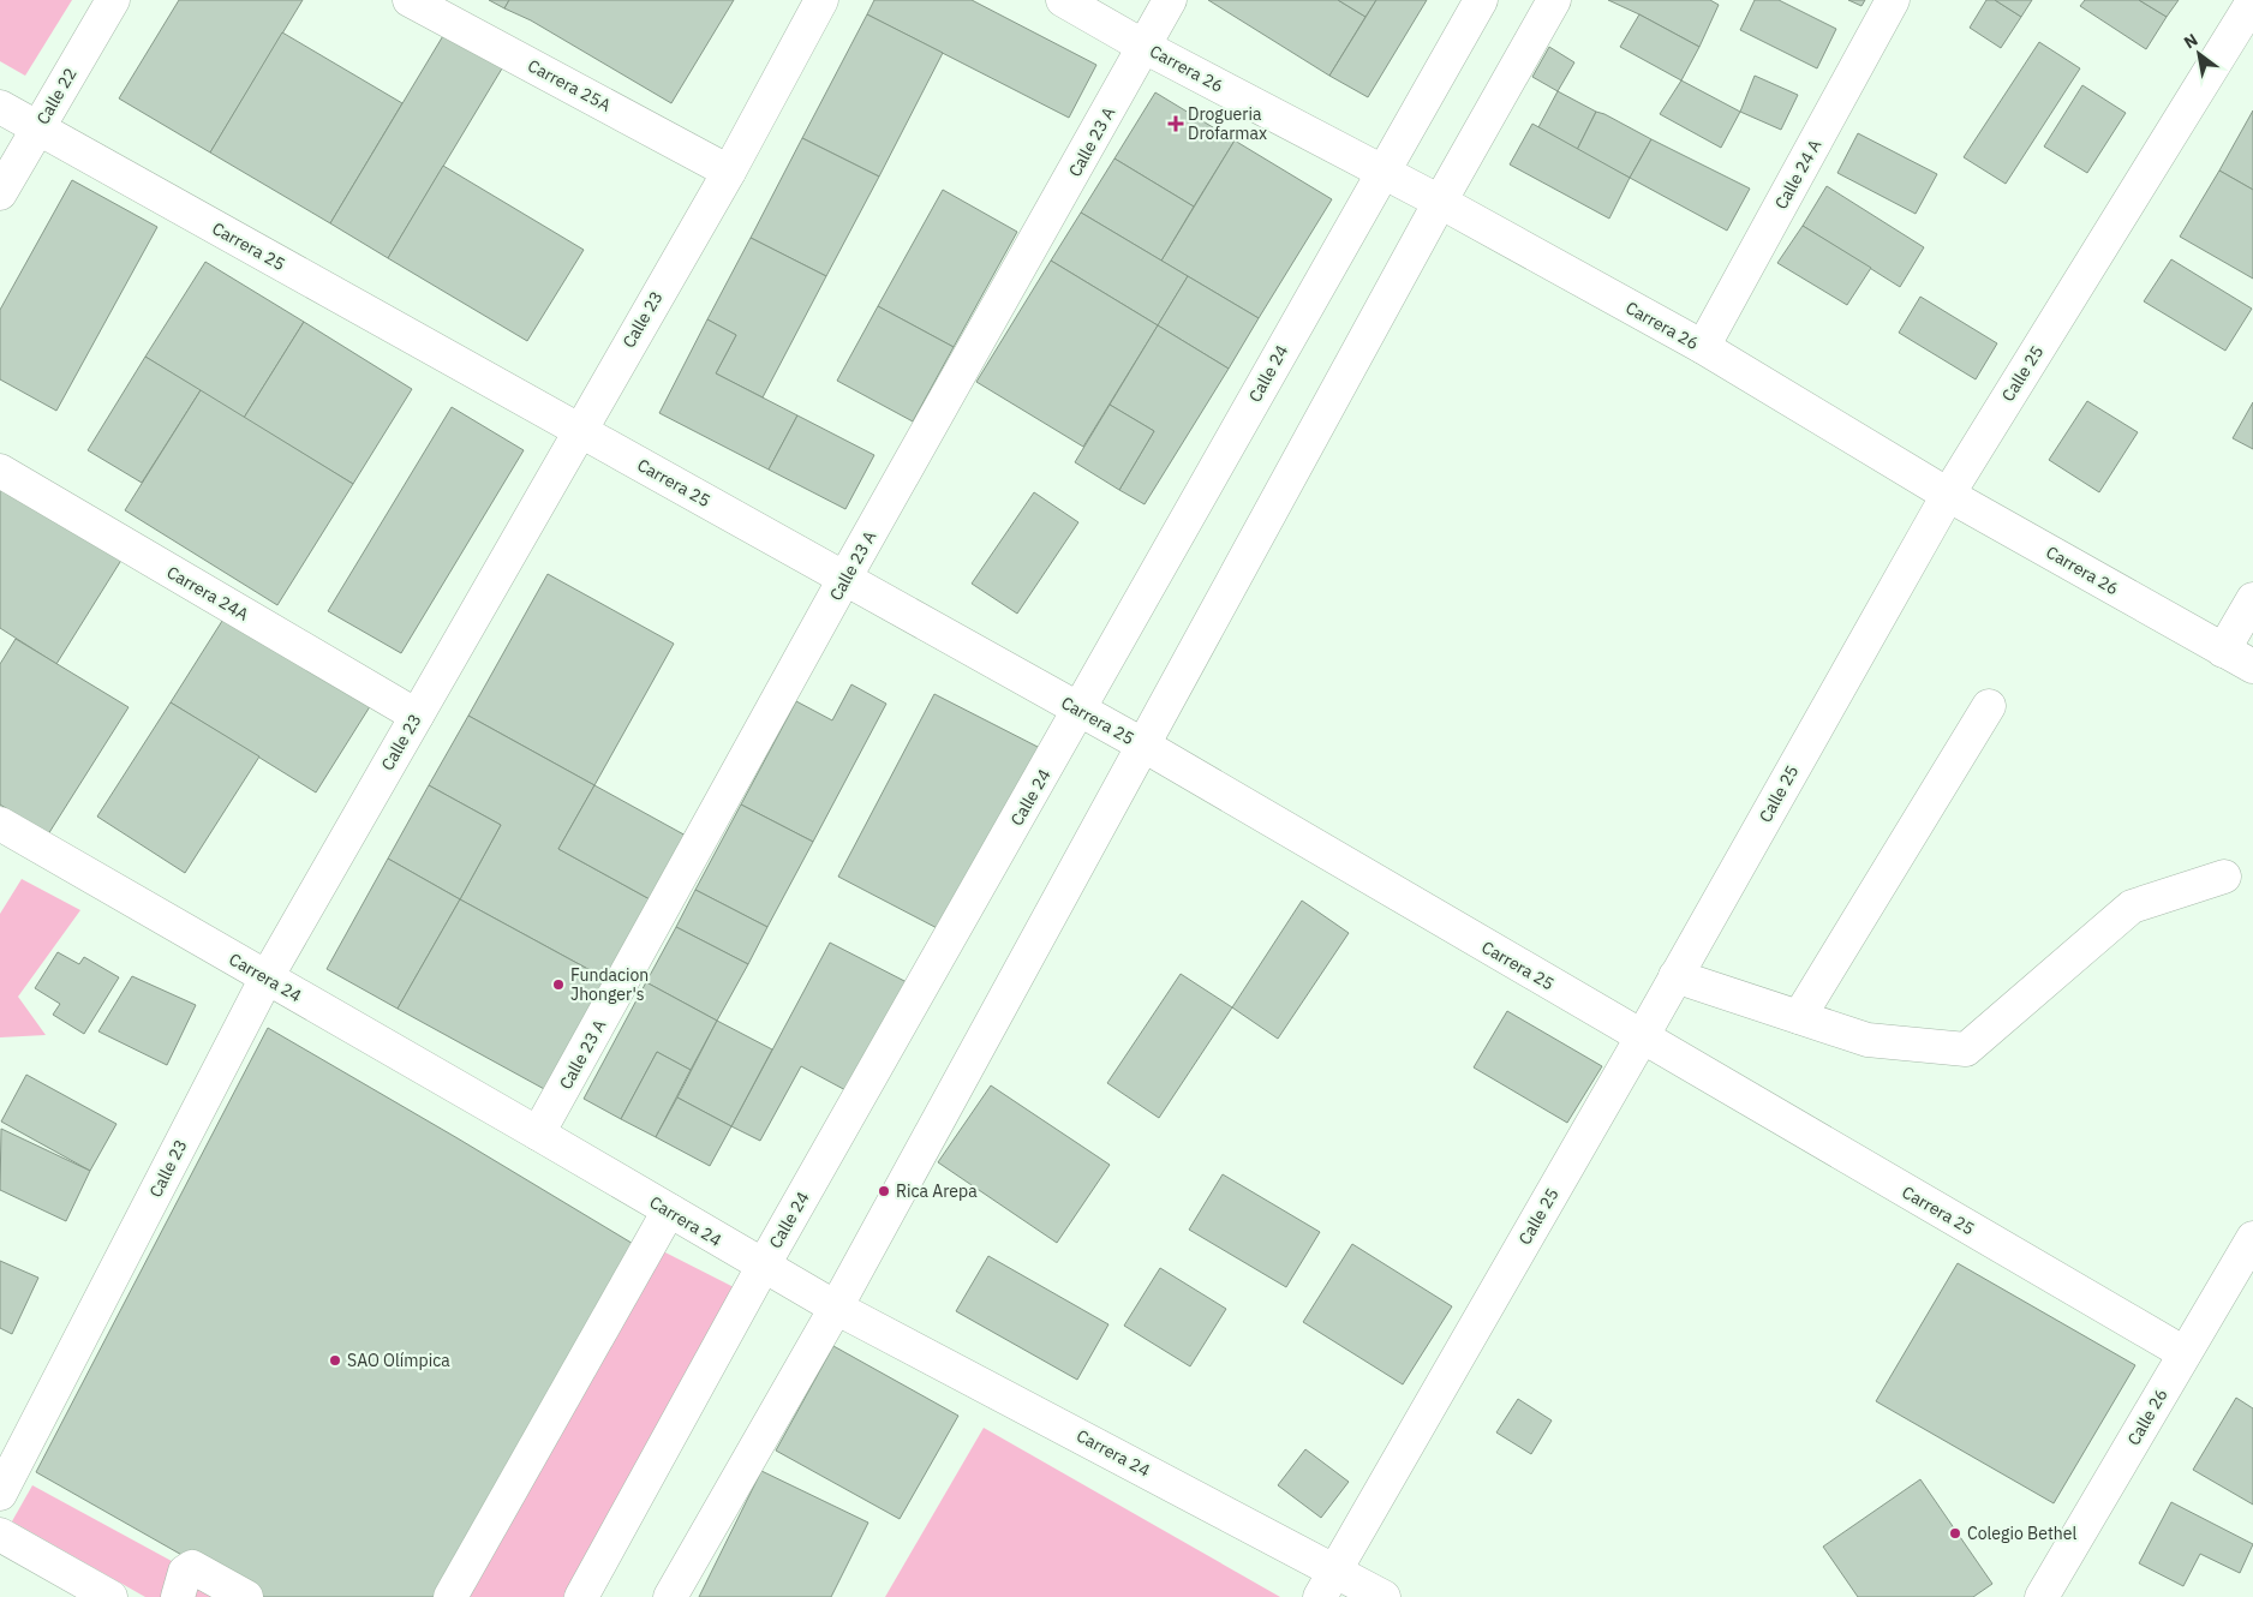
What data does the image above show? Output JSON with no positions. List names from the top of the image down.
{
  "streets": {
    "street": [
      "Carrera 26",
      "Carrera 25A",
      "Calle 22",
      "Calle 23 A",
      "Calle 24 A",
      "Carrera 25",
      "Calle 23",
      "Calle 24",
      "Calle 25",
      "Carrera 24A",
      "Carrera 24",
      "Calle 26"
    ]
  },
  "crossings": [
    ["Carrera 26", "Calle 23 A"],
    ["Carrera 26", "Calle 24 A"],
    ["Carrera 26", "Calle 24"],
    ["Carrera 26", "Calle 25"],
    ["Carrera 25A", "Calle 23"],
    ["Calle 22", "Carrera 25"],
    ["Calle 23 A", "Carrera 25"],
    ["Calle 23 A", "Carrera 24"],
    ["Carrera 25", "Calle 23"],
    ["Carrera 25", "Calle 24"],
    ["Carrera 25", "Calle 25"],
    ["Carrera 25", "Calle 26"],
    ["Calle 23", "Carrera 24A"],
    ["Calle 23", "Carrera 24"],
    ["Calle 24", "Carrera 24"],
    ["Calle 25", "Carrera 24"]
  ],
  "places": {
    "health": ["Drogueria Drofarmax"],
    "other": [
      "Fundacion Jhonger's",
      "Rica Arepa",
      "SAO Olímpica",
      "Colegio Bethel"
    ]
  },
  "north": "top left"
}
